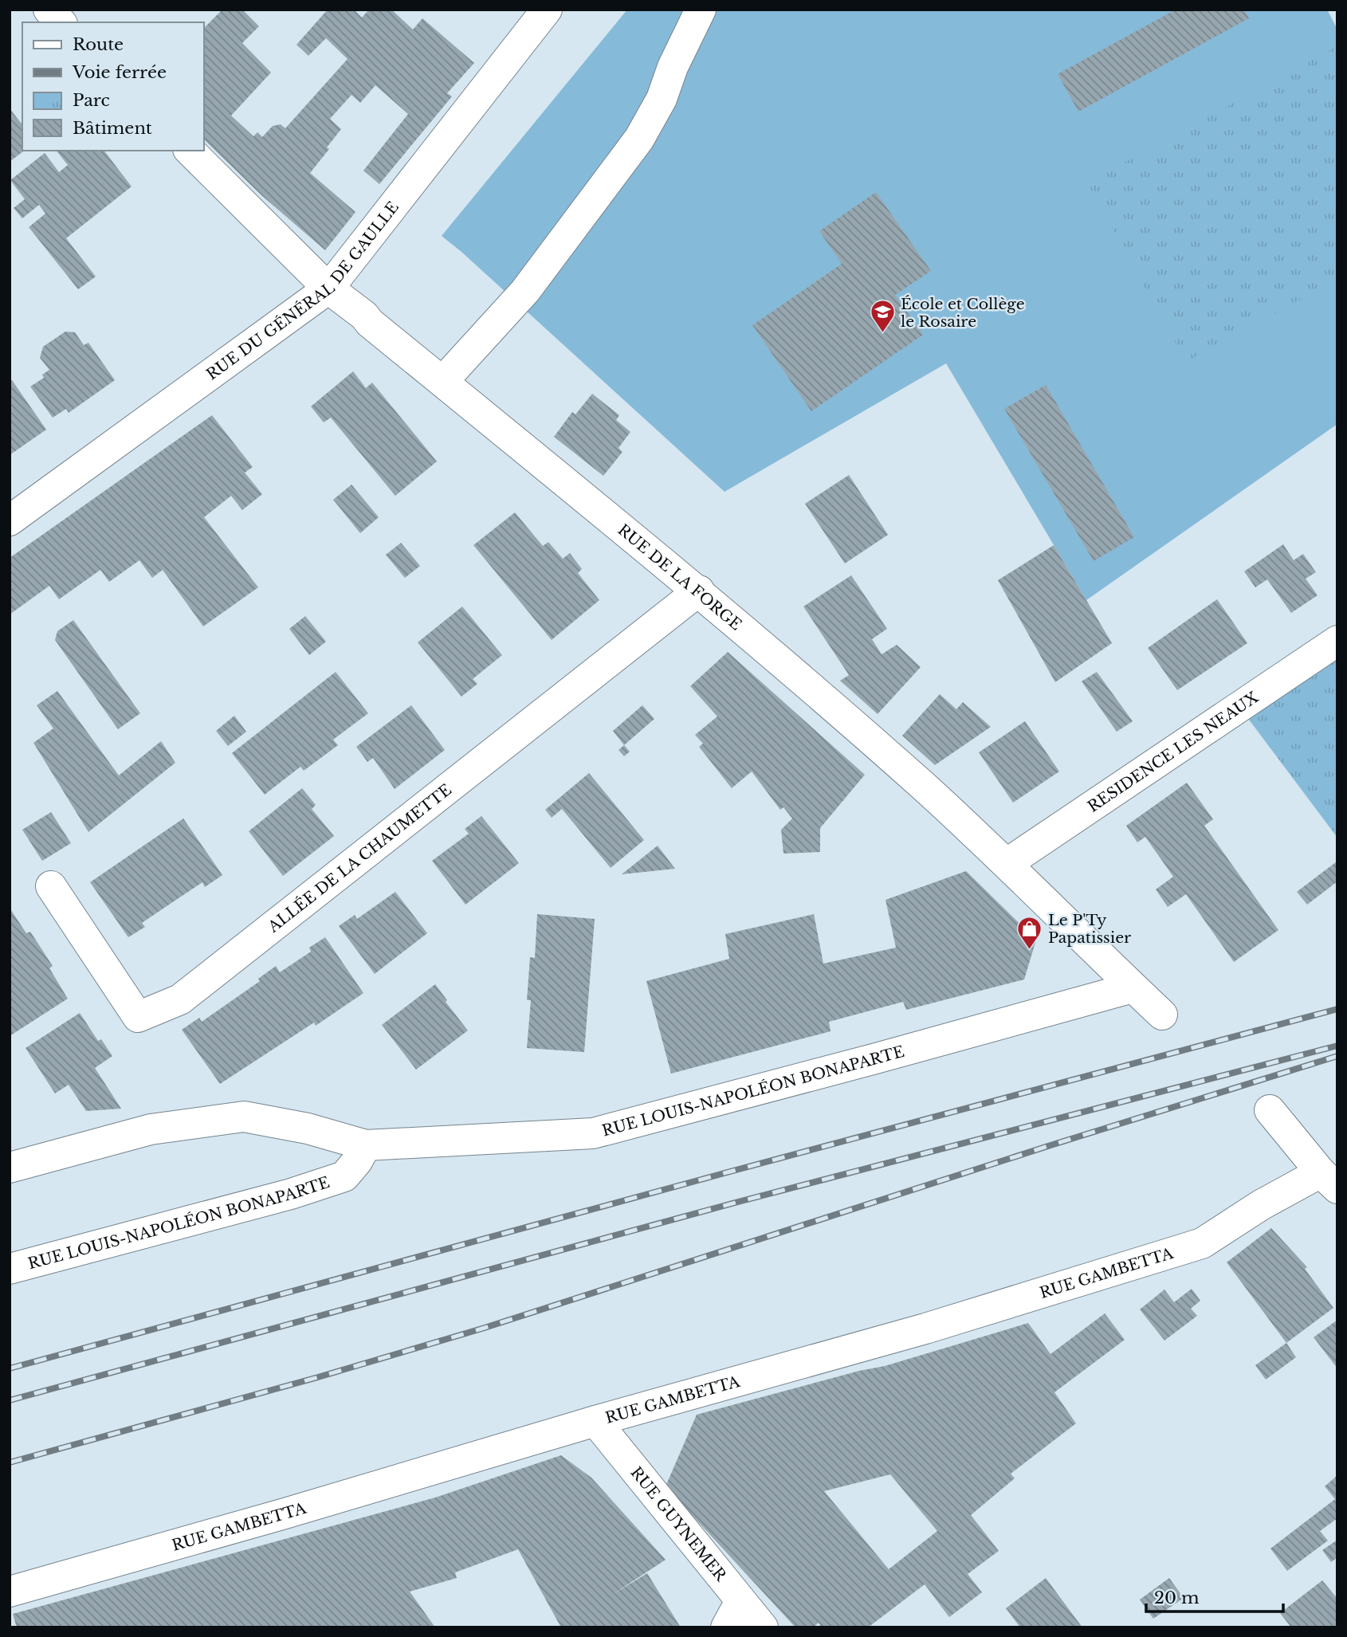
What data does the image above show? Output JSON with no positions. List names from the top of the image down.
{
  "streets": {
    "street": [
      "RUE DU GÉNÉRAL DE GAULLE",
      "RUE DE LA FORGE",
      "RESIDENCE LES NEAUX",
      "ALLÉE DE LA CHAUMETTE",
      "RUE LOUIS-NAPOLÉON BONAPARTE",
      "RUE GAMBETTA",
      "RUE GUYNEMER"
    ]
  },
  "crossings": [
    ["RUE DU GÉNÉRAL DE GAULLE", "RUE DE LA FORGE"],
    ["RUE DE LA FORGE", "RESIDENCE LES NEAUX"],
    ["RUE DE LA FORGE", "ALLÉE DE LA CHAUMETTE"],
    ["RUE DE LA FORGE", "RUE LOUIS-NAPOLÉON BONAPARTE"],
    ["RUE GAMBETTA", "RUE GUYNEMER"]
  ],
  "places": {
    "school or university": ["École et Collège le Rosaire"],
    "shop": ["Le P'Ty Papatissier"]
  },
  "legend": [
    "Route",
    "Voie ferrée",
    "Parc",
    "Bâtiment"
  ],
  "scale_bar": "20 m"
}
